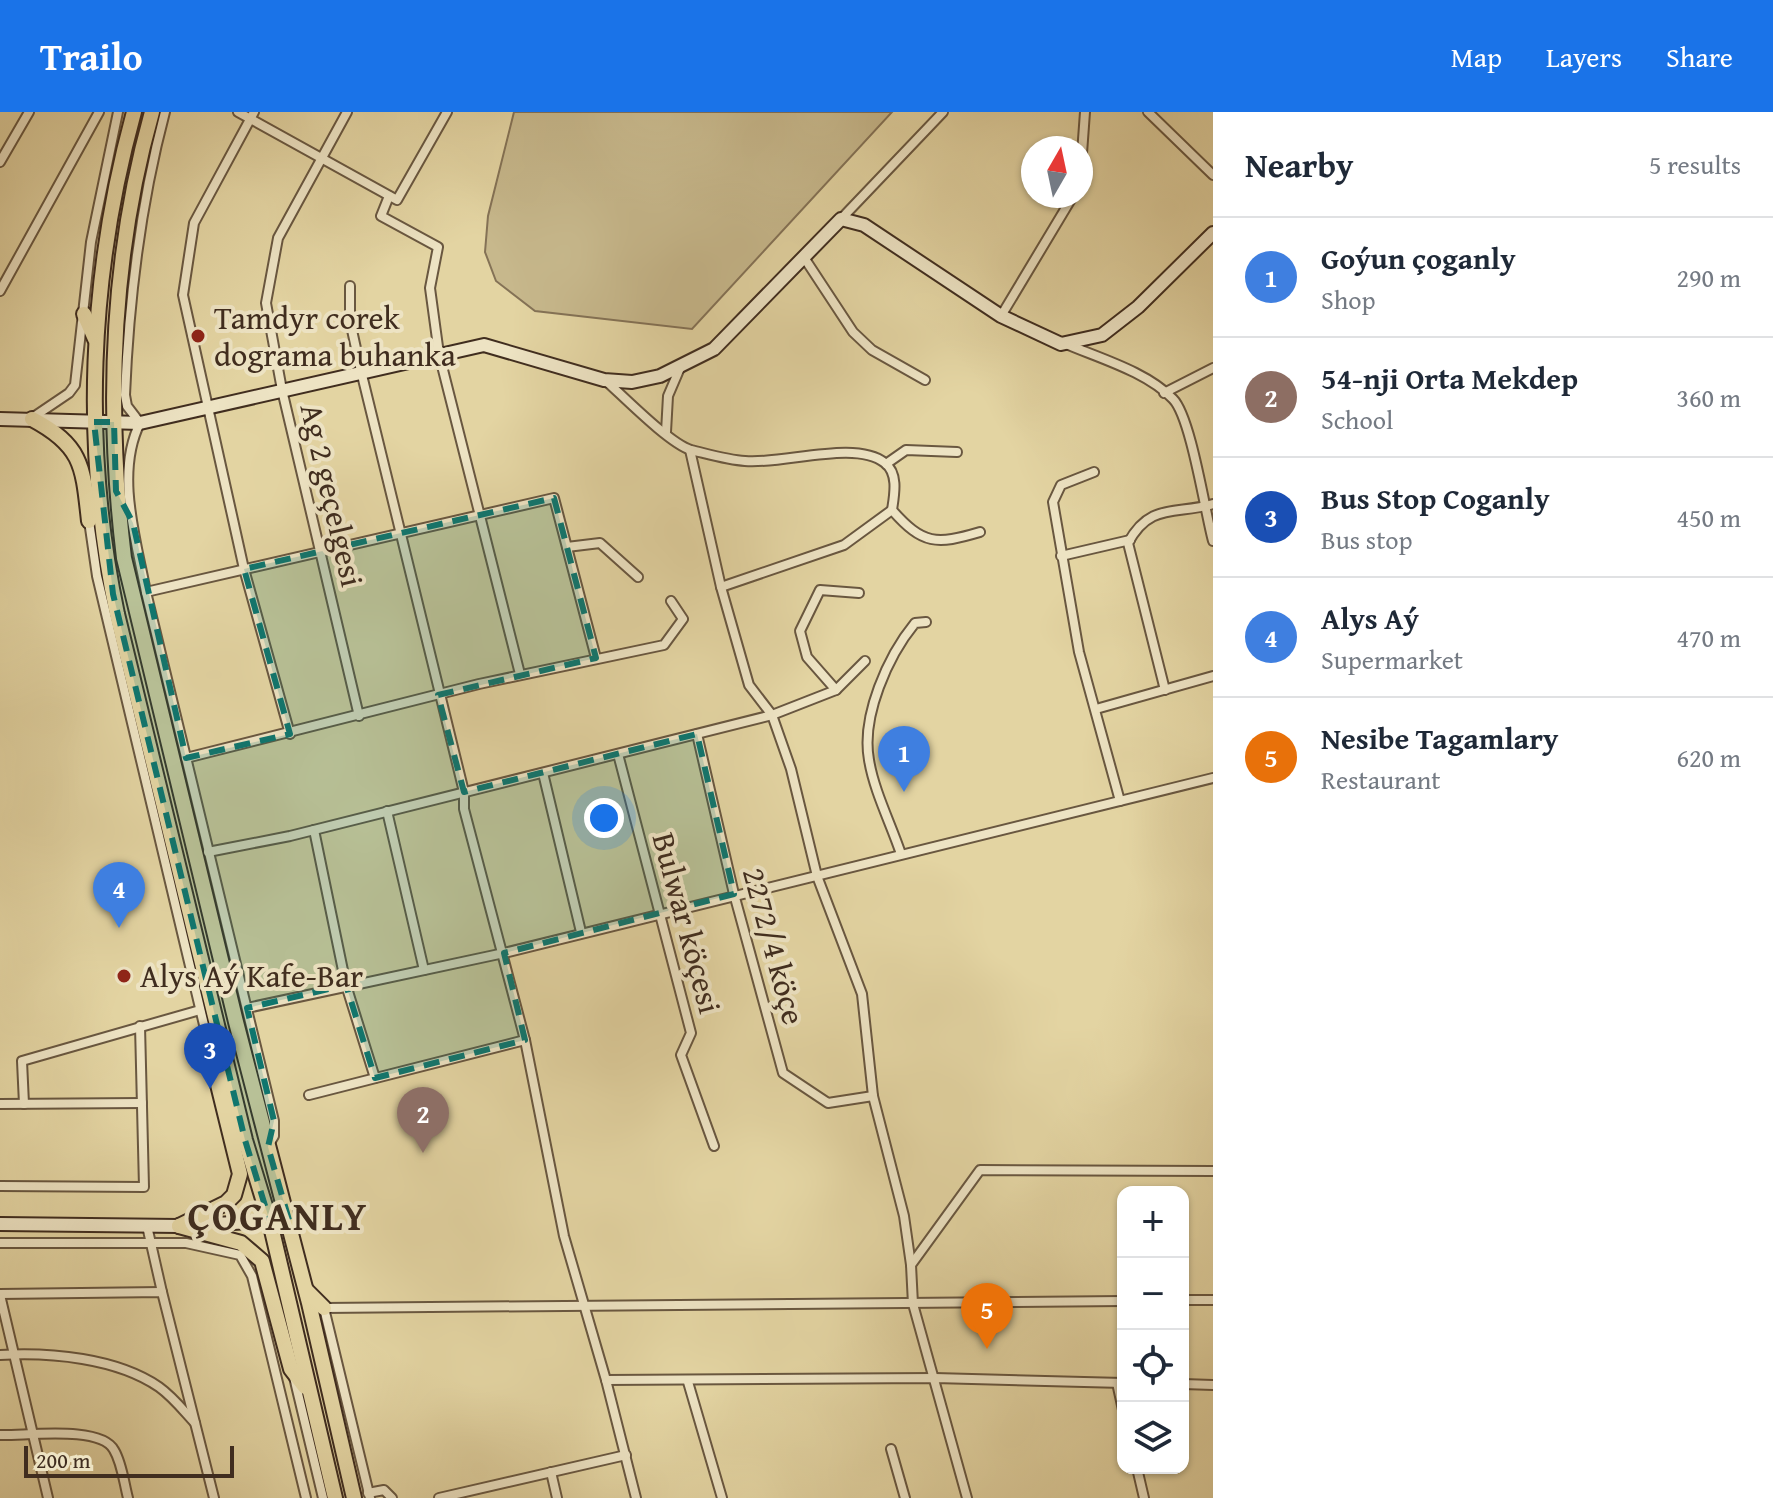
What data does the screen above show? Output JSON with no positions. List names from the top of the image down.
{
  "streets": {
    "street": ["Ag 2 geçelgesi", "Bulwar köçesi", "2272/4 köçe"]
  },
  "districts": ["ÇOGANLY"],
  "places": ["Tamdyr corek dograma buhanka", "Alys Aý Kafe-Bar"],
  "scale_bar": "200 m",
  "north": "top",
  "page": {
    "header": "Trailo",
    "nav": ["Map", "Layers", "Share"],
    "heading": ["Nearby", "5 results"],
    "list": [
      {
        "mark": "1",
        "name": "Goýun çoganly",
        "note": "Shop",
        "value": "290 m"
      },
      {
        "mark": "2",
        "name": "54-nji Orta Mekdep",
        "note": "School",
        "value": "360 m"
      },
      {
        "mark": "3",
        "name": "Bus Stop Coganly",
        "note": "Bus stop",
        "value": "450 m"
      },
      {
        "mark": "4",
        "name": "Alys Aý",
        "note": "Supermarket",
        "value": "470 m"
      },
      {
        "mark": "5",
        "name": "Nesibe Tagamlary",
        "note": "Restaurant",
        "value": "620 m"
      }
    ],
    "pins": [
      "1",
      "4",
      "3",
      "2",
      "5"
    ],
    "map_buttons": ["+", "−"],
    "scale": "200 m"
  }
}
